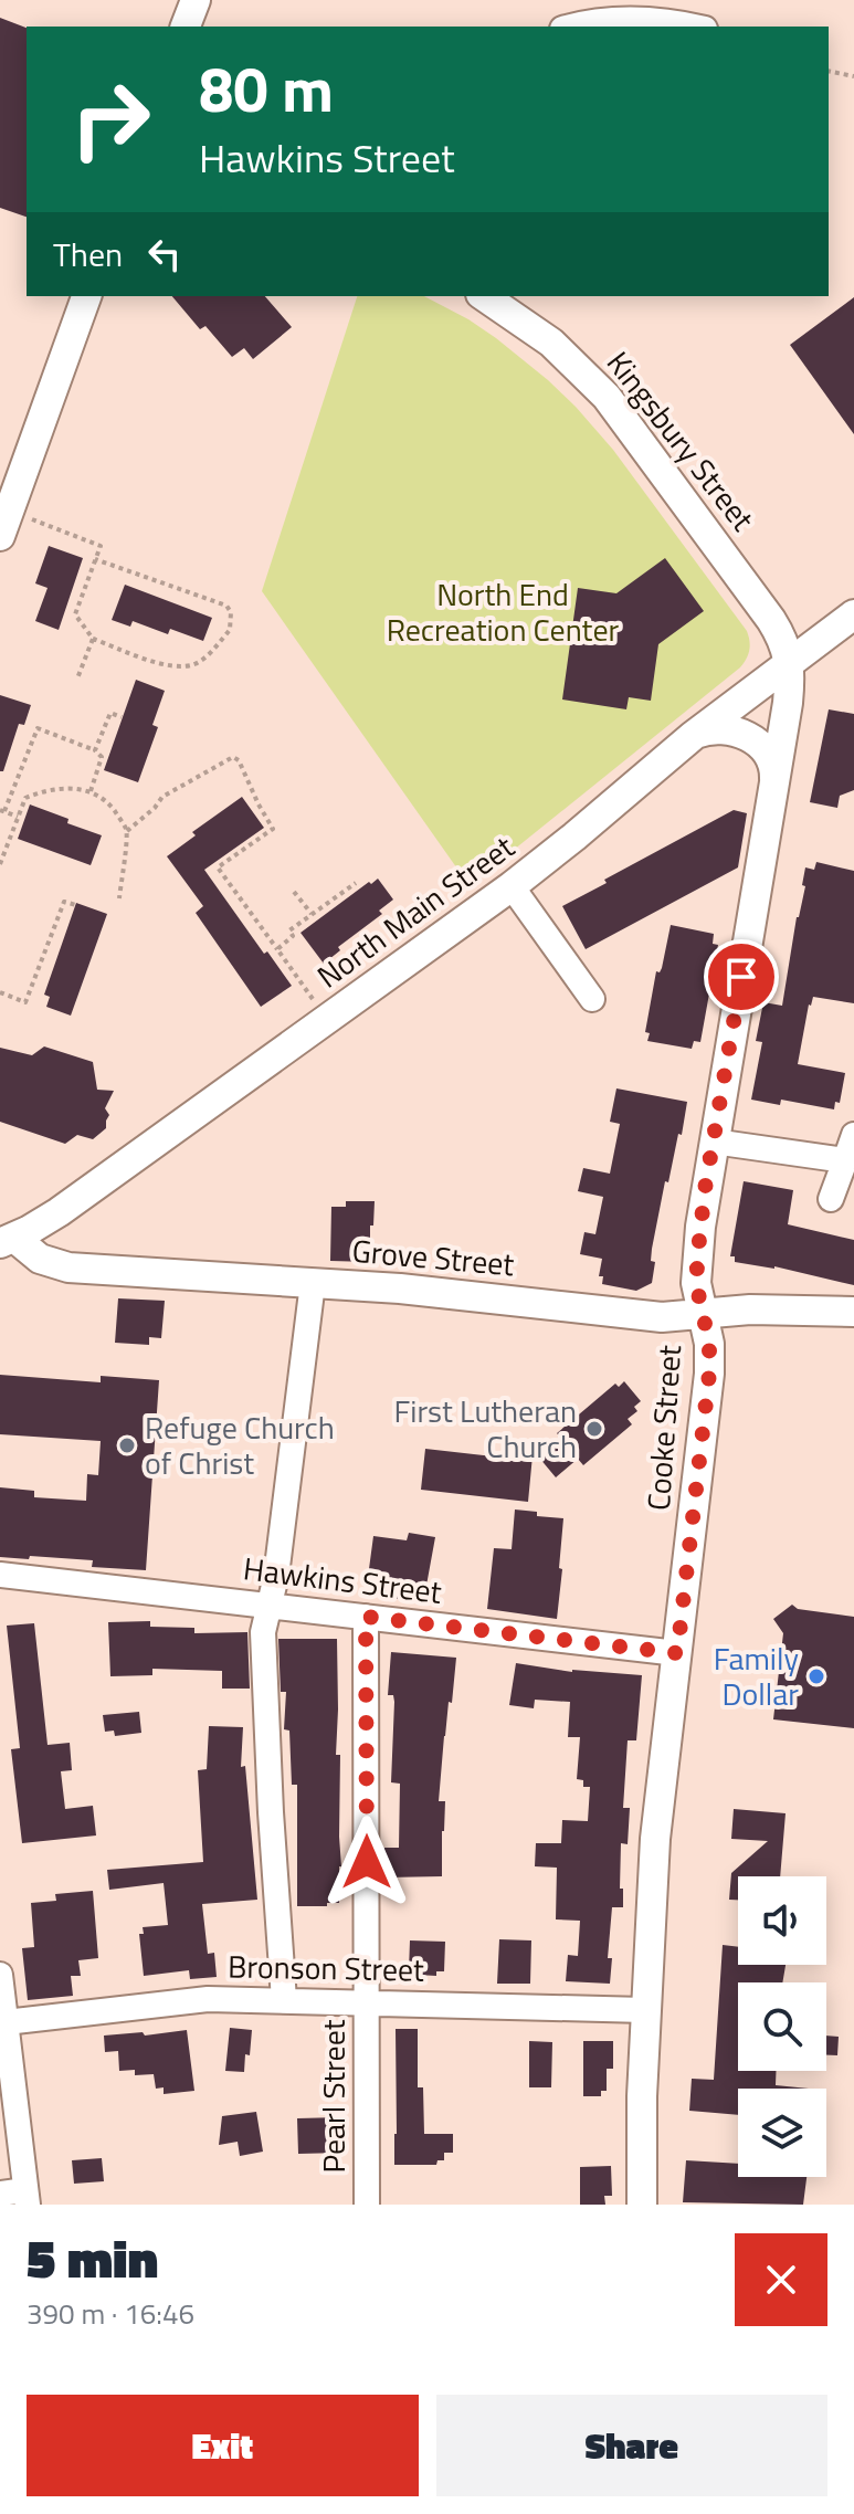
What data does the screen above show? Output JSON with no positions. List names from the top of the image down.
{
  "streets": {
    "main road": [
      "Kingsbury Street",
      "North Main Street",
      "Grove Street",
      "Cooke Street"
    ],
    "street": ["Hawkins Street", "Bronson Street", "Pearl Street"]
  },
  "crossings": [
    ["Kingsbury Street", "North Main Street"],
    ["Kingsbury Street", "Cooke Street"],
    ["North Main Street", "Grove Street"],
    ["North Main Street", "Cooke Street"],
    ["Grove Street", "Cooke Street"],
    ["Cooke Street", "Hawkins Street"],
    ["Cooke Street", "Bronson Street"],
    ["Hawkins Street", "Pearl Street"],
    ["Bronson Street", "Pearl Street"]
  ],
  "parks": ["North End Recreation Center"],
  "places": ["First Lutheran Church", "Refuge Church of Christ", "Family Dollar"],
  "page": {
    "turn": ["80 m", "Hawkins Street"],
    "then": "Then",
    "heading": ["5 min", "390 m · 16:46"],
    "buttons": ["Exit", "Share"]
  }
}
